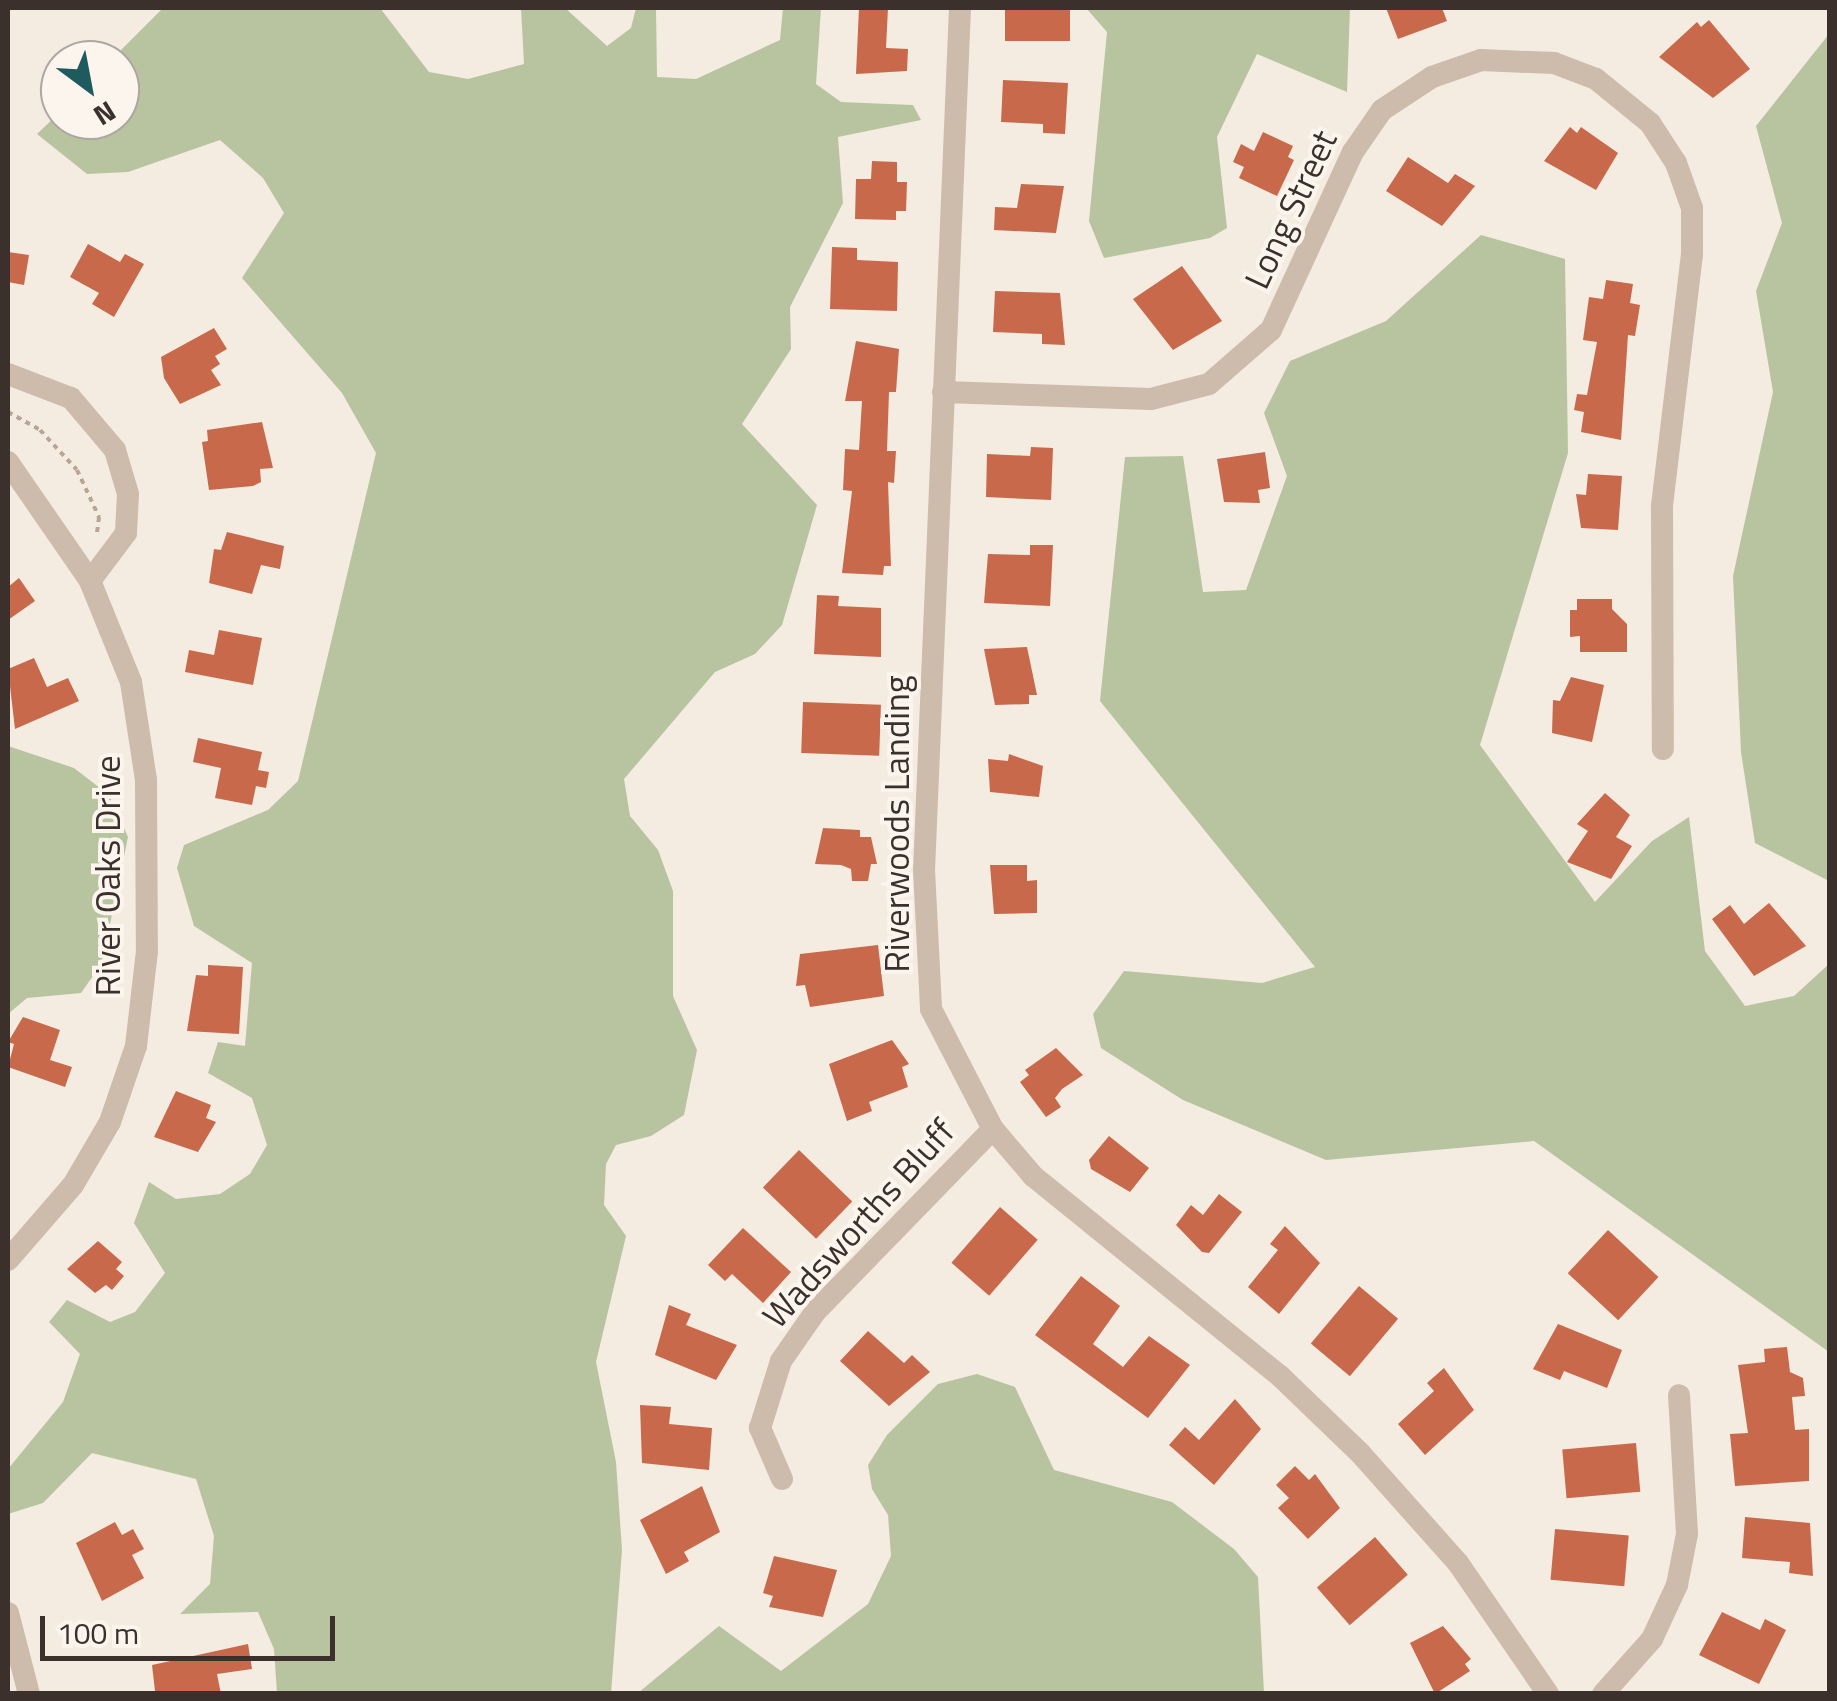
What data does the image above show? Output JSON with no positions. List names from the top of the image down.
{
  "streets": {
    "street": [
      "Long Street",
      "Riverwoods Landing",
      "River Oaks Drive",
      "Wadsworths Bluff"
    ]
  },
  "crossings": [
    ["Long Street", "Riverwoods Landing"],
    ["Riverwoods Landing", "Wadsworths Bluff"]
  ],
  "scale_bar": "100 m",
  "north": "bottom right"
}
